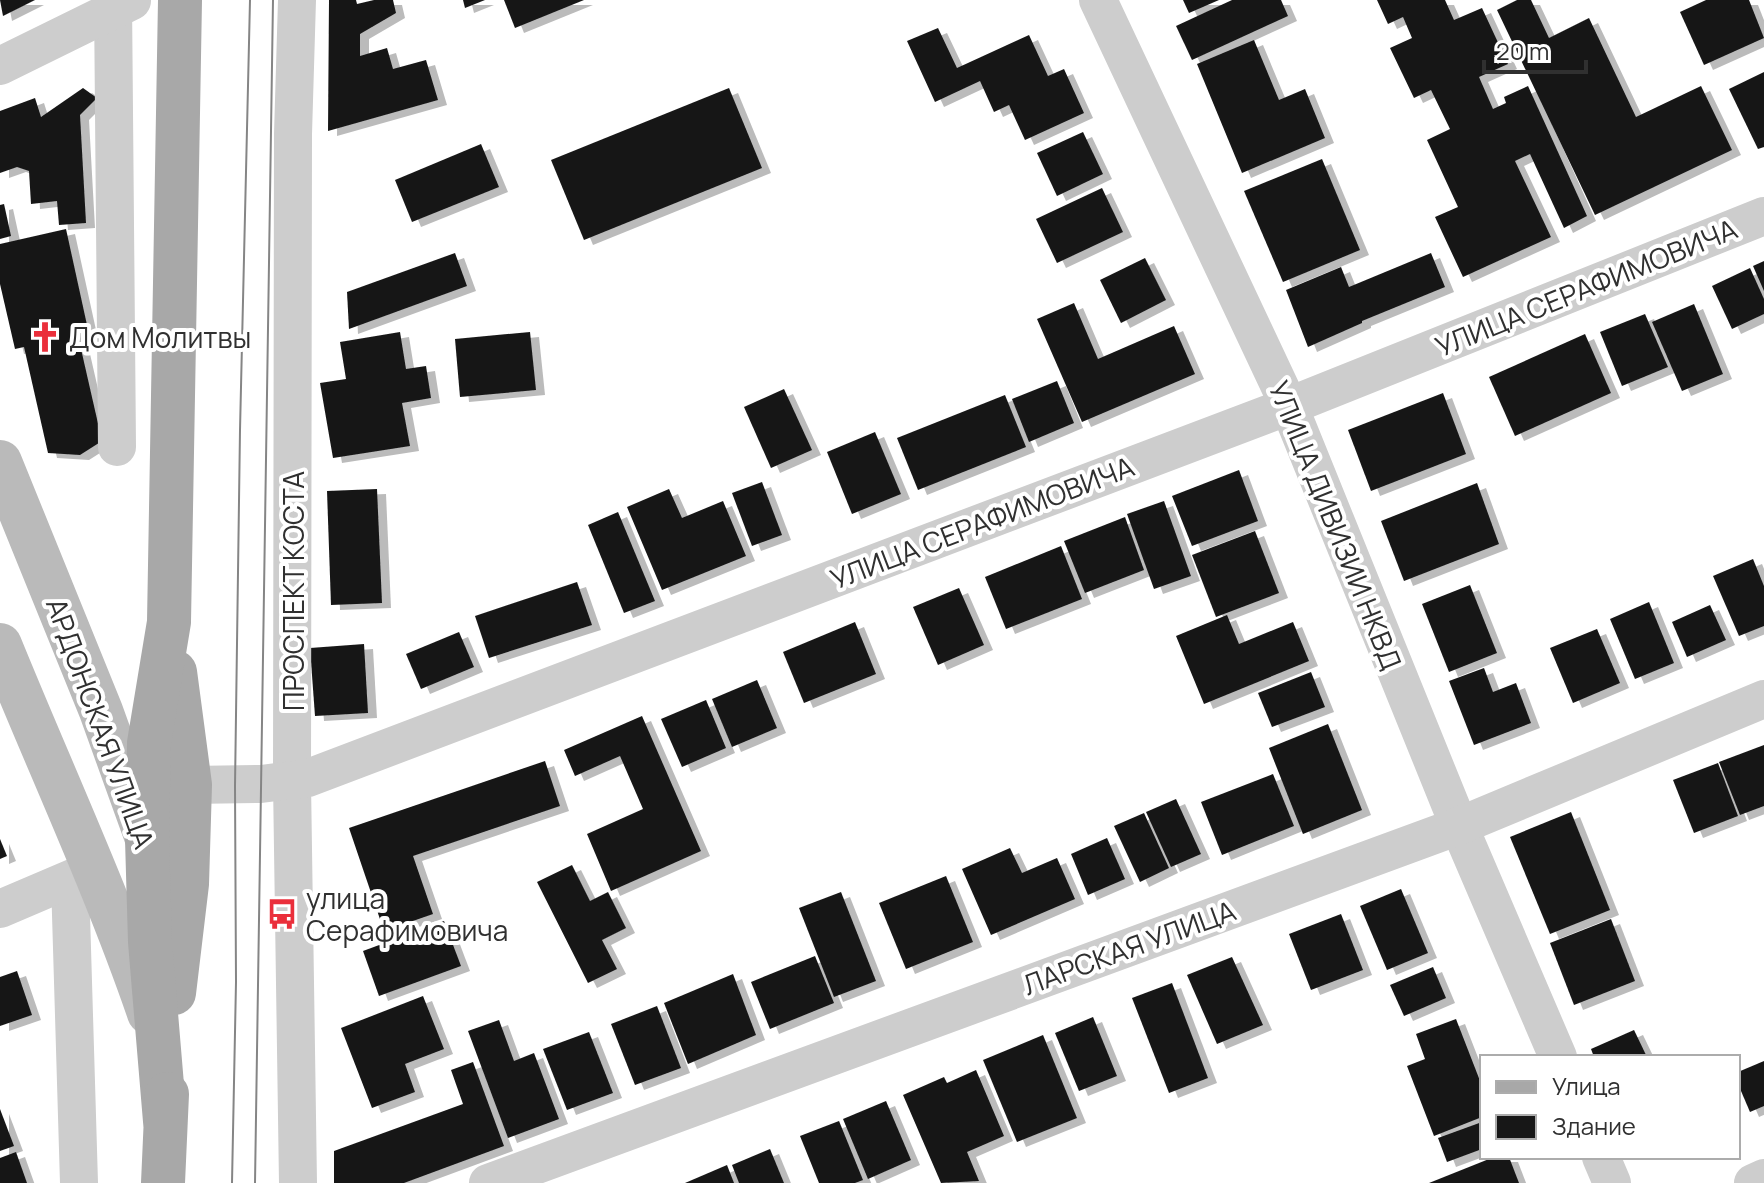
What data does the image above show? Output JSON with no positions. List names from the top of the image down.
{
  "streets": {
    "main road": ["АРДОНСКАЯ УЛИЦА"],
    "street": [
      "УЛИЦА СЕРАФИМОВИЧА",
      "УЛИЦА ДИВИЗИИ НКВД",
      "ПРОСПЕКТ КОСТА",
      "ЛАРСКАЯ УЛИЦА"
    ]
  },
  "crossings": [
    ["УЛИЦА СЕРАФИМОВИЧА", "УЛИЦА ДИВИЗИИ НКВД"],
    ["УЛИЦА СЕРАФИМОВИЧА", "ПРОСПЕКТ КОСТА"],
    ["УЛИЦА ДИВИЗИИ НКВД", "ЛАРСКАЯ УЛИЦА"]
  ],
  "places": {
    "church": ["Дом Молитвы"],
    "bus stop": ["улица Серафимовича"]
  },
  "legend": ["Улица", "Здание"],
  "scale_bar": "20 m"
}
